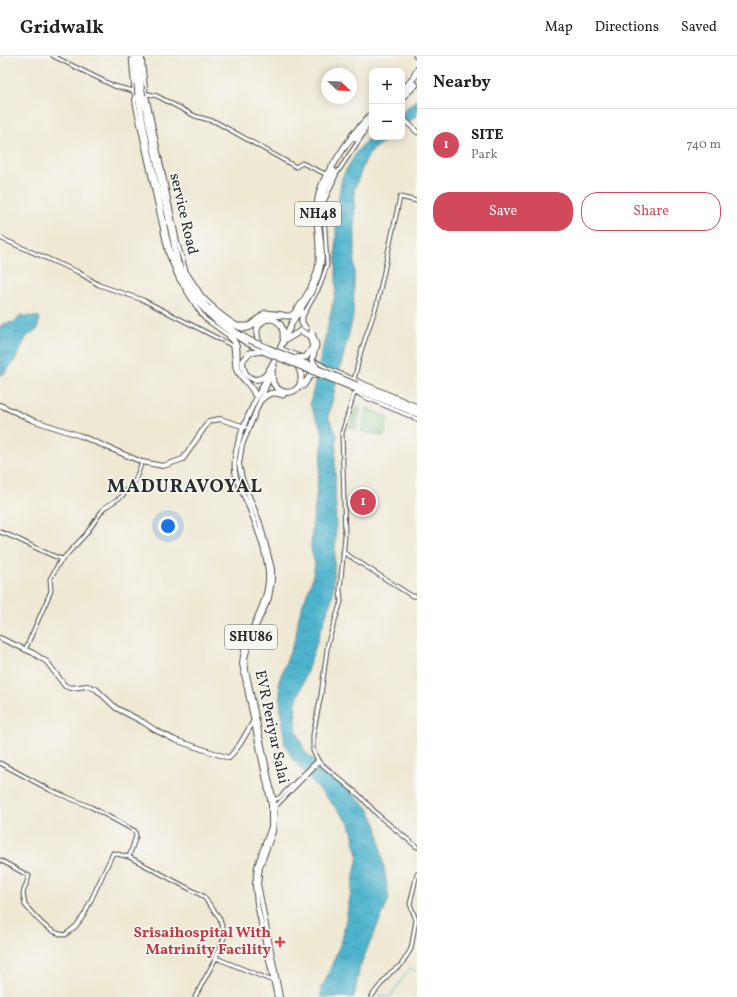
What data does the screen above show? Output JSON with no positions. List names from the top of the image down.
{
  "streets": {
    "highway": ["NH48", "SHU86"],
    "main road": ["EVR Periyar Salai"],
    "street": ["service Road"]
  },
  "crossings": [
    ["service Road", "NH48"],
    ["NH48", "SHU86"],
    ["SHU86", "EVR Periyar Salai"]
  ],
  "districts": ["MADURAVOYAL"],
  "places": {
    "health": ["Srisaihospital With Matrinity Facility"]
  },
  "north": "bottom right",
  "page": {
    "header": "Gridwalk",
    "nav": ["Map", "Directions", "Saved"],
    "heading": "Nearby",
    "map_buttons": ["+", "−"],
    "list": [
      {
        "mark": "1",
        "name": "SITE",
        "note": "Park",
        "value": "740 m"
      }
    ],
    "buttons": ["Save", "Share"],
    "pins": "1"
  }
}
